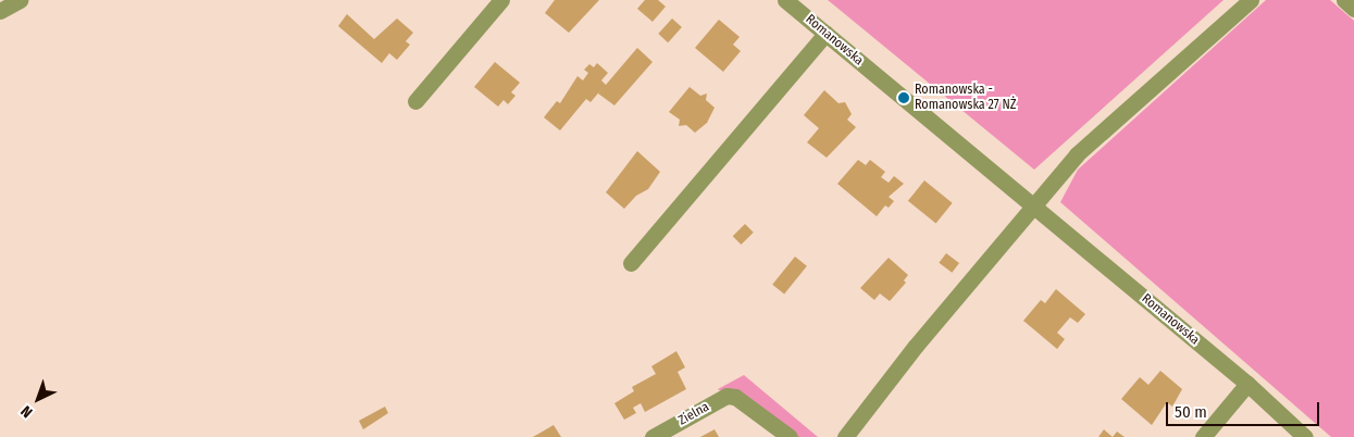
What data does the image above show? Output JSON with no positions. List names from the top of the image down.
{
  "streets": {
    "street": ["Romanowska", "Zielna"]
  },
  "places": ["Romanowska - Romanowska 27 NŻ"],
  "scale_bar": "50 m",
  "north": "bottom left"
}
